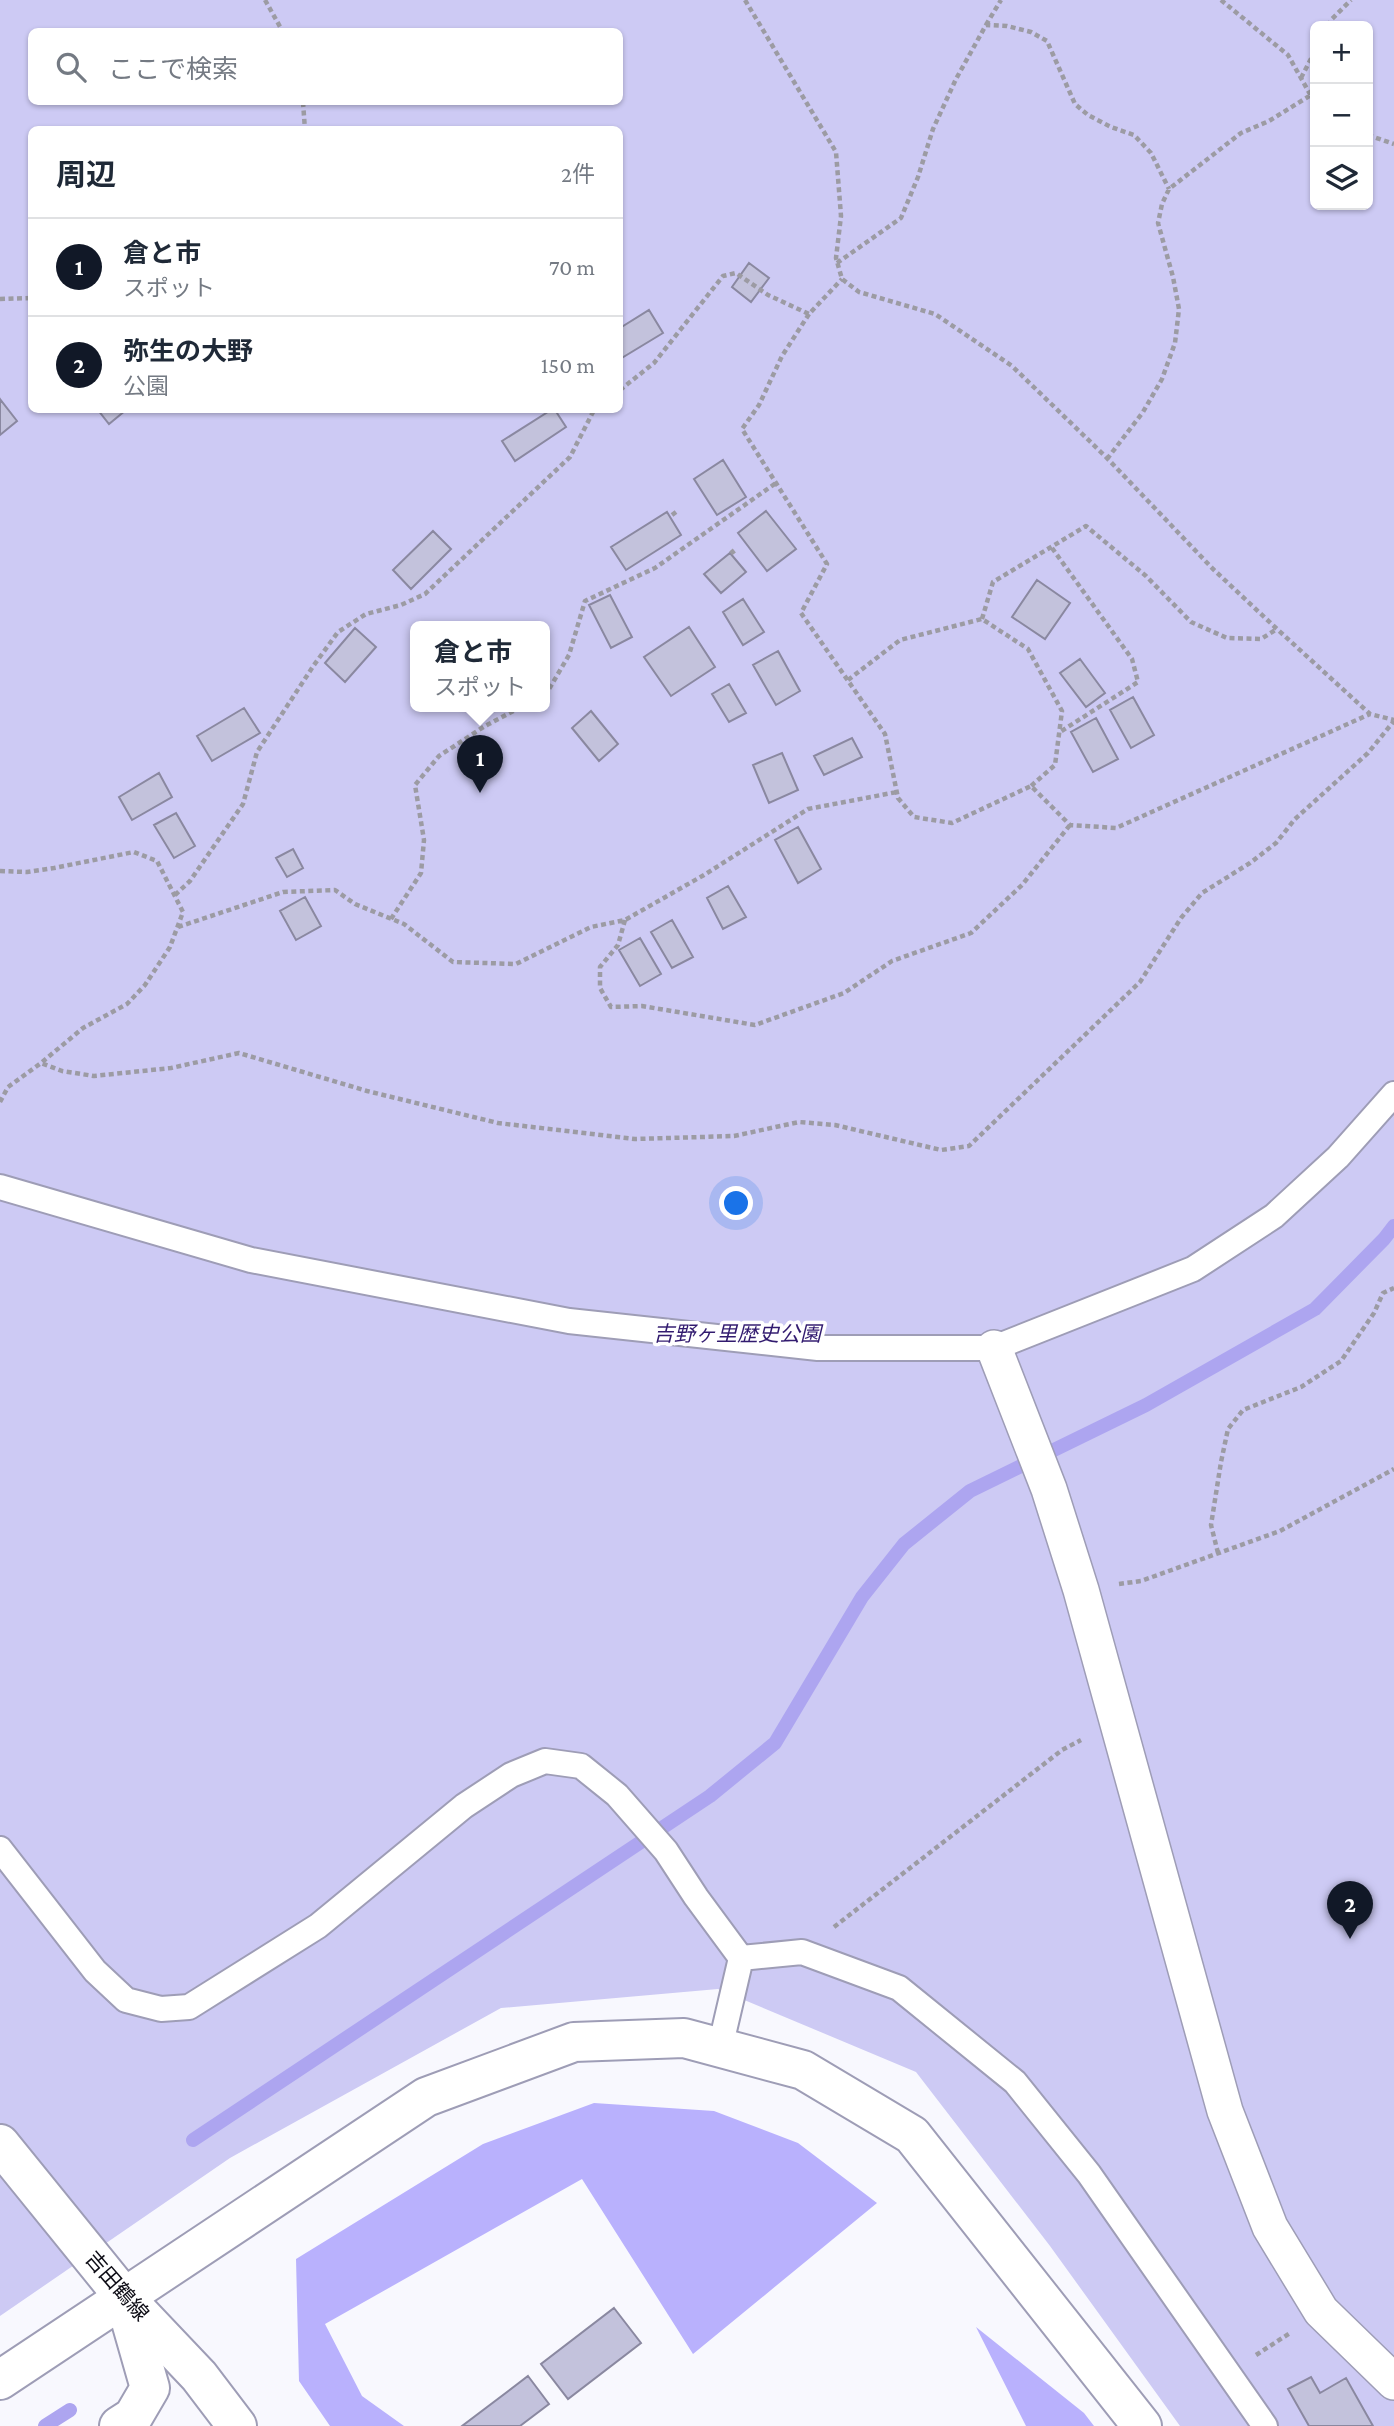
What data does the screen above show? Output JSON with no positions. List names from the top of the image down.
{
  "streets": {
    "street": ["吉田鶴線"]
  },
  "parks": ["吉野ヶ里歴史公園"],
  "page": {
    "map_buttons": ["+", "−"],
    "search": "ここで検索",
    "heading": ["周辺", "2件"],
    "list": [
      {
        "mark": "1",
        "name": "倉と市",
        "note": "スポット",
        "value": "70 m"
      },
      {
        "mark": "2",
        "name": "弥生の大野",
        "note": "公園",
        "value": "150 m"
      }
    ],
    "popup": ["倉と市", "スポット"],
    "pins": ["1", "2"]
  }
}
